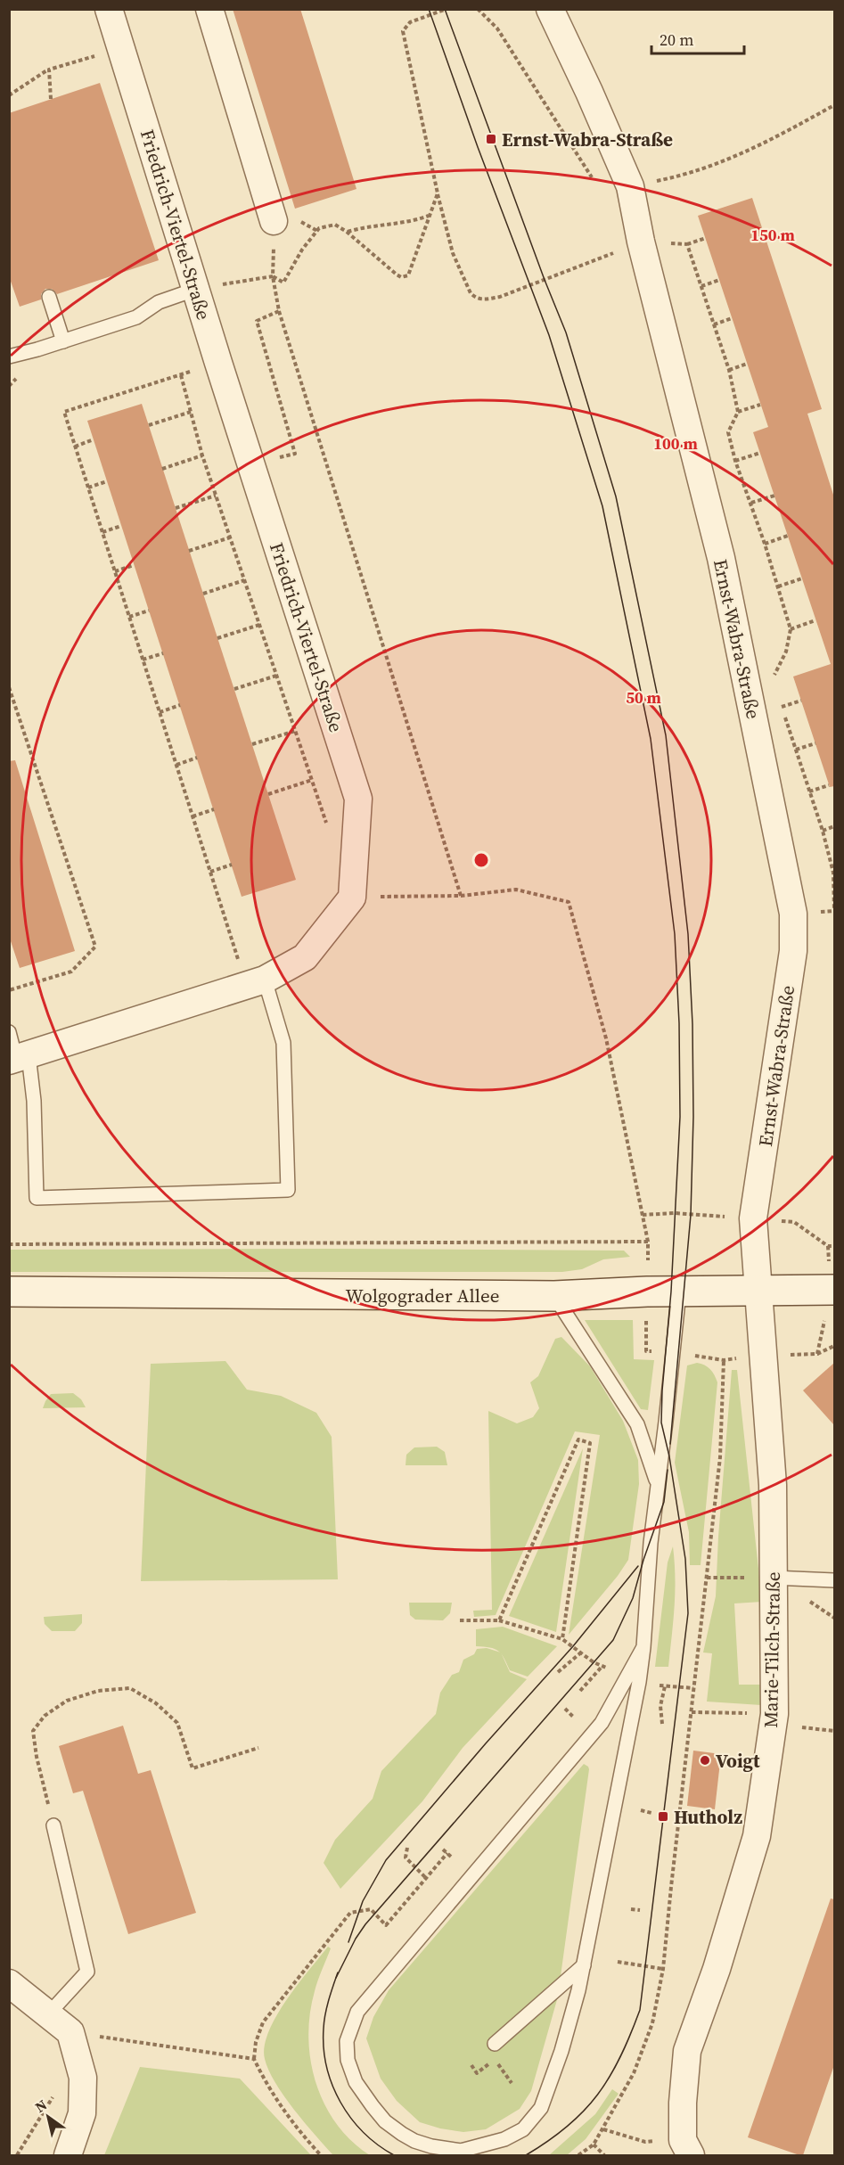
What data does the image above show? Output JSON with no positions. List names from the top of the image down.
{
  "streets": {
    "main road": ["Wolgograder Allee"],
    "street": ["Friedrich-Viertel-Straße", "Ernst-Wabra-Straße", "Marie-Tilch-Straße"]
  },
  "crossings": [
    ["Ernst-Wabra-Straße", "Wolgograder Allee"],
    ["Ernst-Wabra-Straße", "Marie-Tilch-Straße"],
    ["Wolgograder Allee", "Marie-Tilch-Straße"]
  ],
  "places": {
    "transit": ["Ernst-Wabra-Straße", "Hutholz"],
    "other": ["Voigt"]
  },
  "scale_bar": "20 m",
  "north": "top left",
  "rings": ["150 m", "100 m", "50 m"]
}
